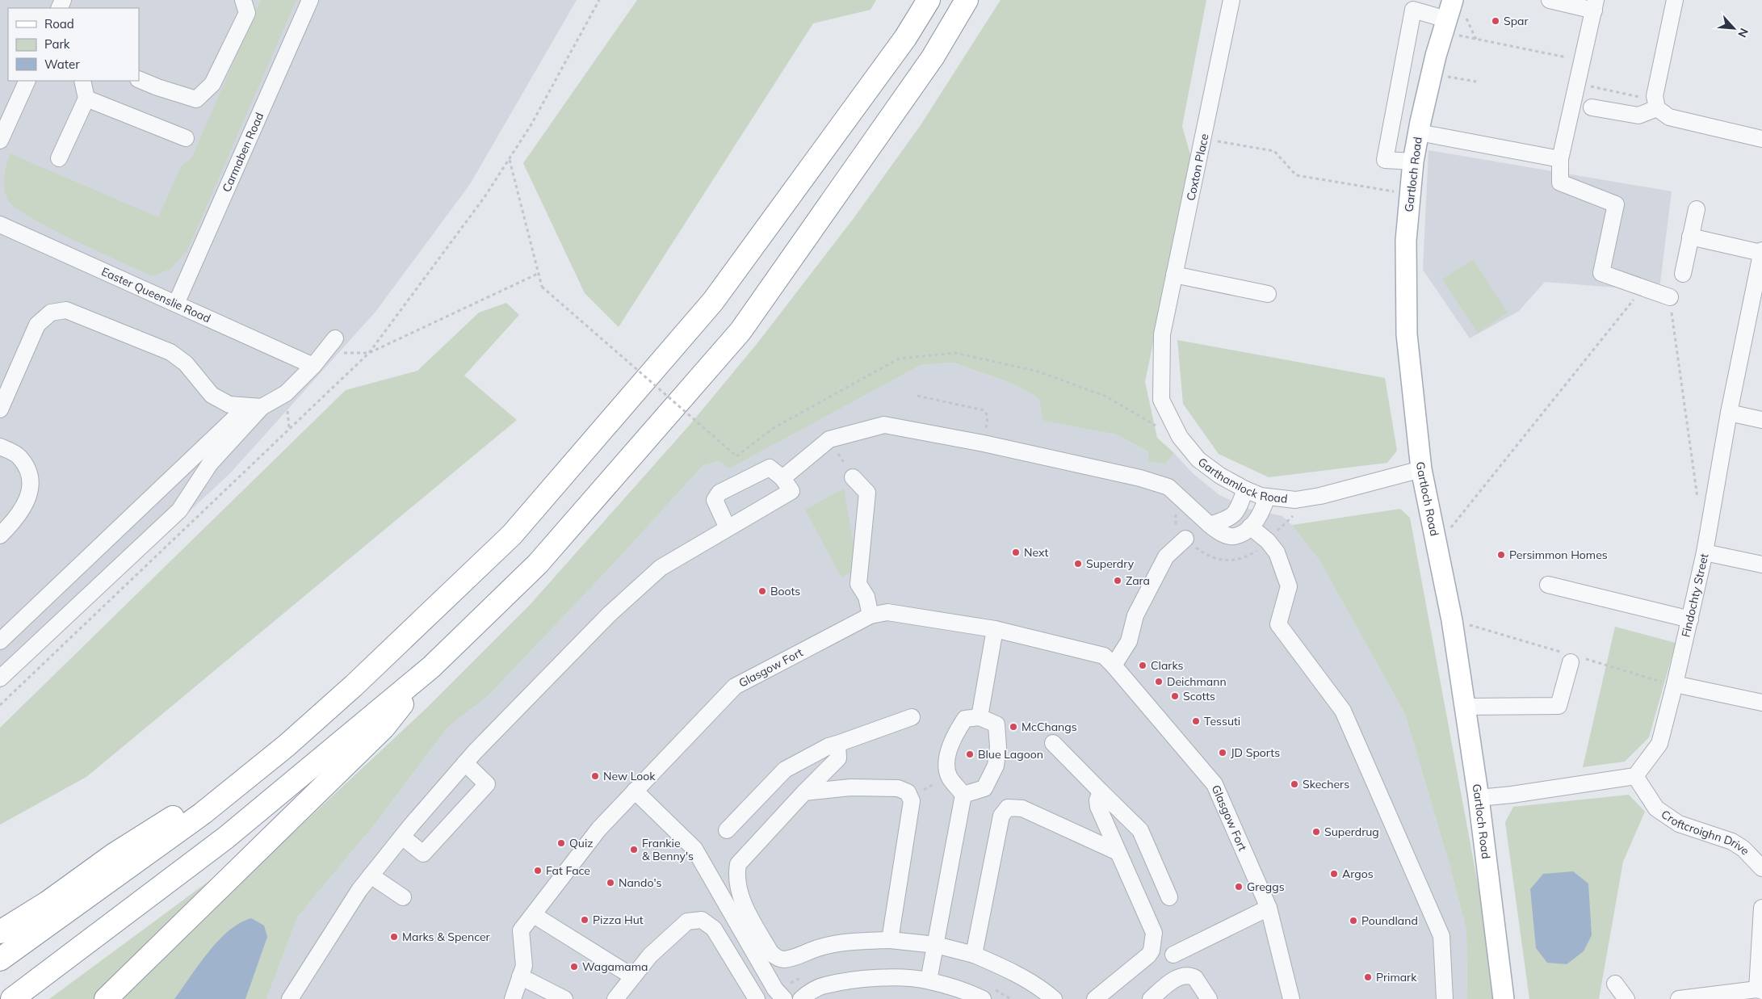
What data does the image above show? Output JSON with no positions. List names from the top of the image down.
{
  "streets": {
    "main road": ["Gartloch Road"],
    "street": [
      "Carmaben Road",
      "Coxton Place",
      "Easter Queenslie Road",
      "Garthamlock Road",
      "Findochty Street",
      "Glasgow Fort",
      "Croftcroighn Drive"
    ]
  },
  "crossings": [
    ["Carmaben Road", "Easter Queenslie Road"],
    ["Coxton Place", "Garthamlock Road"],
    ["Gartloch Road", "Garthamlock Road"],
    ["Findochty Street", "Croftcroighn Drive"]
  ],
  "places": [
    "Spar",
    "Next",
    "Persimmon Homes",
    "Superdry",
    "Zara",
    "Boots",
    "Clarks",
    "Deichmann",
    "Scotts",
    "Tessuti",
    "McChangs",
    "JD Sports",
    "Blue Lagoon",
    "New Look",
    "Skechers",
    "Superdrug",
    "Quiz",
    "Frankie & Benny's",
    "Fat Face",
    "Argos",
    "Nando's",
    "Greggs",
    "Pizza Hut",
    "Poundland",
    "Marks & Spencer",
    "Wagamama",
    "Primark"
  ],
  "legend": ["Road", "Park", "Water"],
  "north": "bottom right"
}
